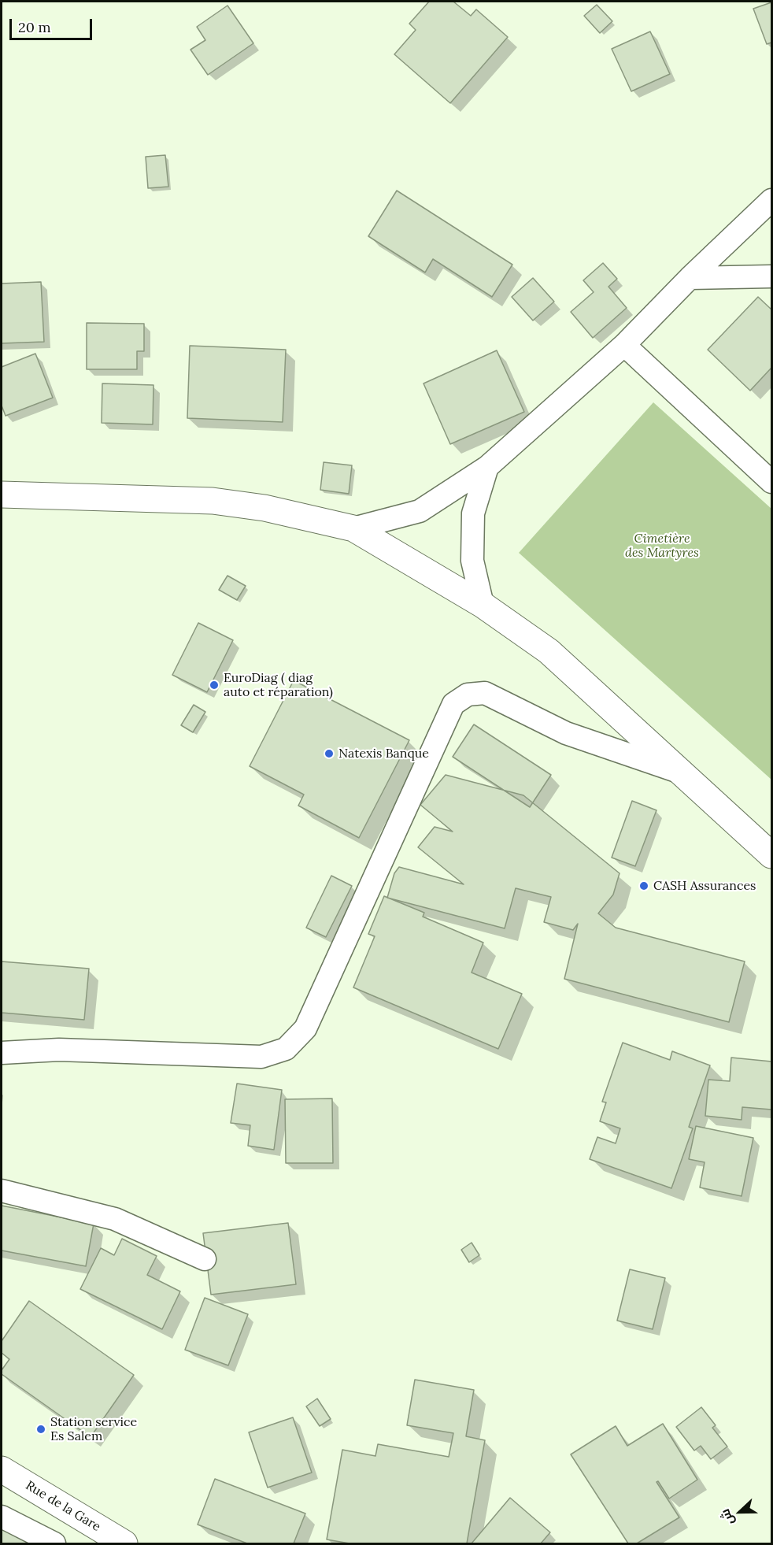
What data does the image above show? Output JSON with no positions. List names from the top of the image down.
{
  "streets": {
    "main road": ["Rue de la Gare"]
  },
  "parks": ["Cimetière des Martyres"],
  "places": [
    "EuroDiag ( diag auto et réparation)",
    "Natexis Banque",
    "CASH Assurances",
    "Station service Es Salem"
  ],
  "scale_bar": "20 m",
  "north": "left"
}
